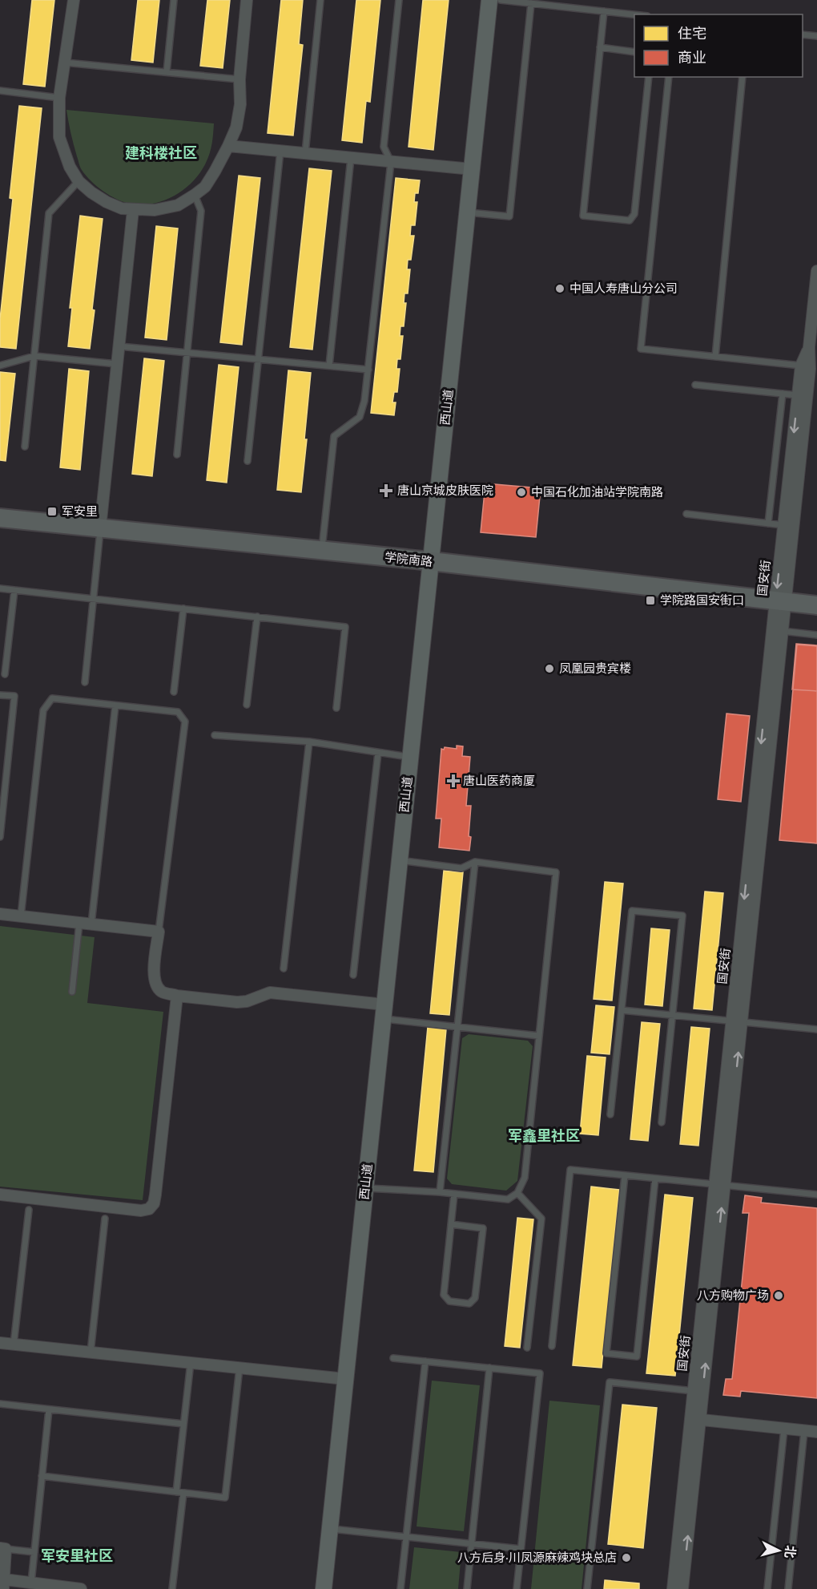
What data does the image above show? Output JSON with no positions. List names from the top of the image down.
{
  "streets": {
    "main road": ["学院南路"],
    "street": ["西山道", "国安街"]
  },
  "crossings": [
    ["西山道", "学院南路"],
    ["学院南路", "国安街"]
  ],
  "districts": ["建科楼社区", "军鑫里社区", "军安里社区"],
  "places": {
    "other": [
      "中国人寿唐山分公司",
      "中国石化加油站学院南路",
      "凤凰园贵宾楼",
      "八方购物广场",
      "八方后身·川凤源麻辣鸡块总店"
    ],
    "health": ["唐山京城皮肤医院", "唐山医药商厦"],
    "transit": ["军安里", "学院路国安街口"]
  },
  "legend": ["住宅", "商业"],
  "north": "right"
}
